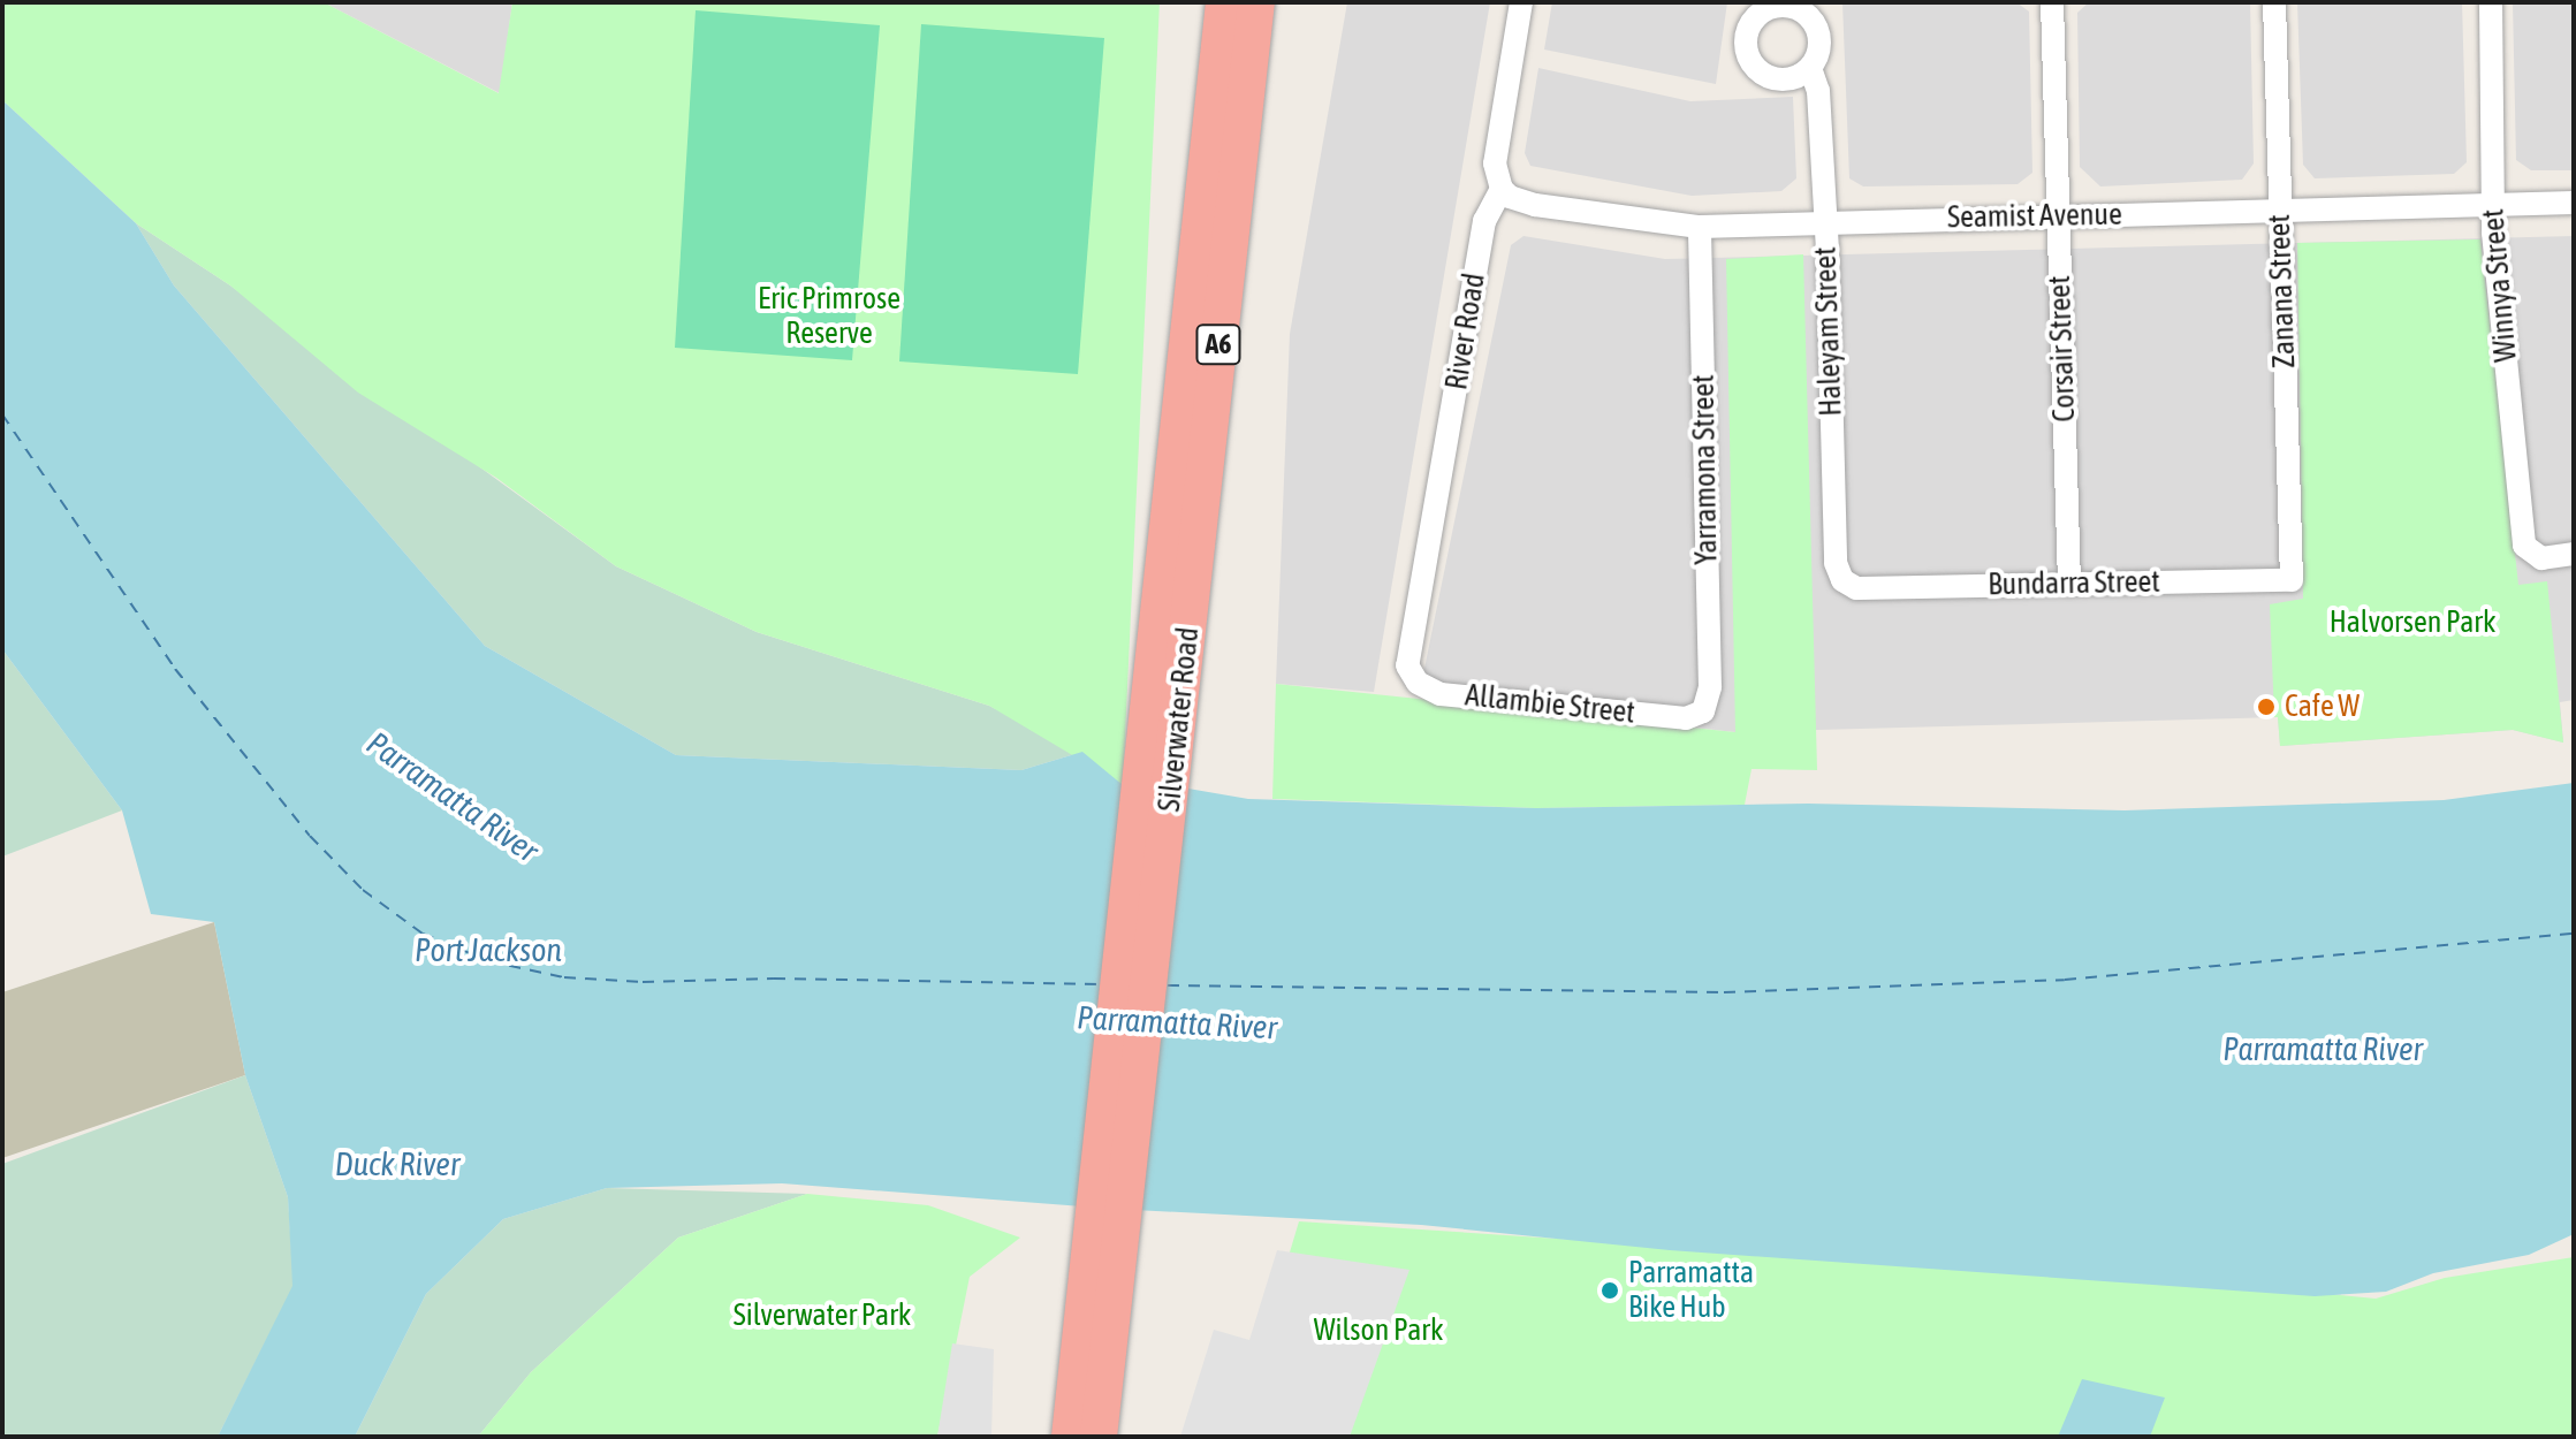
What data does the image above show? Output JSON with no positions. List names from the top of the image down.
{
  "streets": {
    "highway": ["A6", "Silverwater Road"],
    "street": [
      "Seamist Avenue",
      "Winnya Street",
      "Zanana Street",
      "River Road",
      "Haleyam Street",
      "Corsair Street",
      "Yarramona Street",
      "Bundarra Street",
      "Allambie Street"
    ]
  },
  "crossings": [
    ["Seamist Avenue", "Winnya Street"],
    ["Seamist Avenue", "Zanana Street"],
    ["Seamist Avenue", "River Road"],
    ["Seamist Avenue", "Haleyam Street"],
    ["Seamist Avenue", "Corsair Street"],
    ["Seamist Avenue", "Yarramona Street"],
    ["Zanana Street", "Bundarra Street"],
    ["River Road", "Allambie Street"],
    ["Haleyam Street", "Bundarra Street"],
    ["Corsair Street", "Bundarra Street"],
    ["Yarramona Street", "Allambie Street"]
  ],
  "water": ["Parramatta River", "Port Jackson", "Duck River"],
  "parks": [
    "Eric Primrose Reserve",
    "Halvorsen Park",
    "Silverwater Park",
    "Wilson Park"
  ],
  "places": ["Cafe W", "Parramatta Bike Hub"]
}
